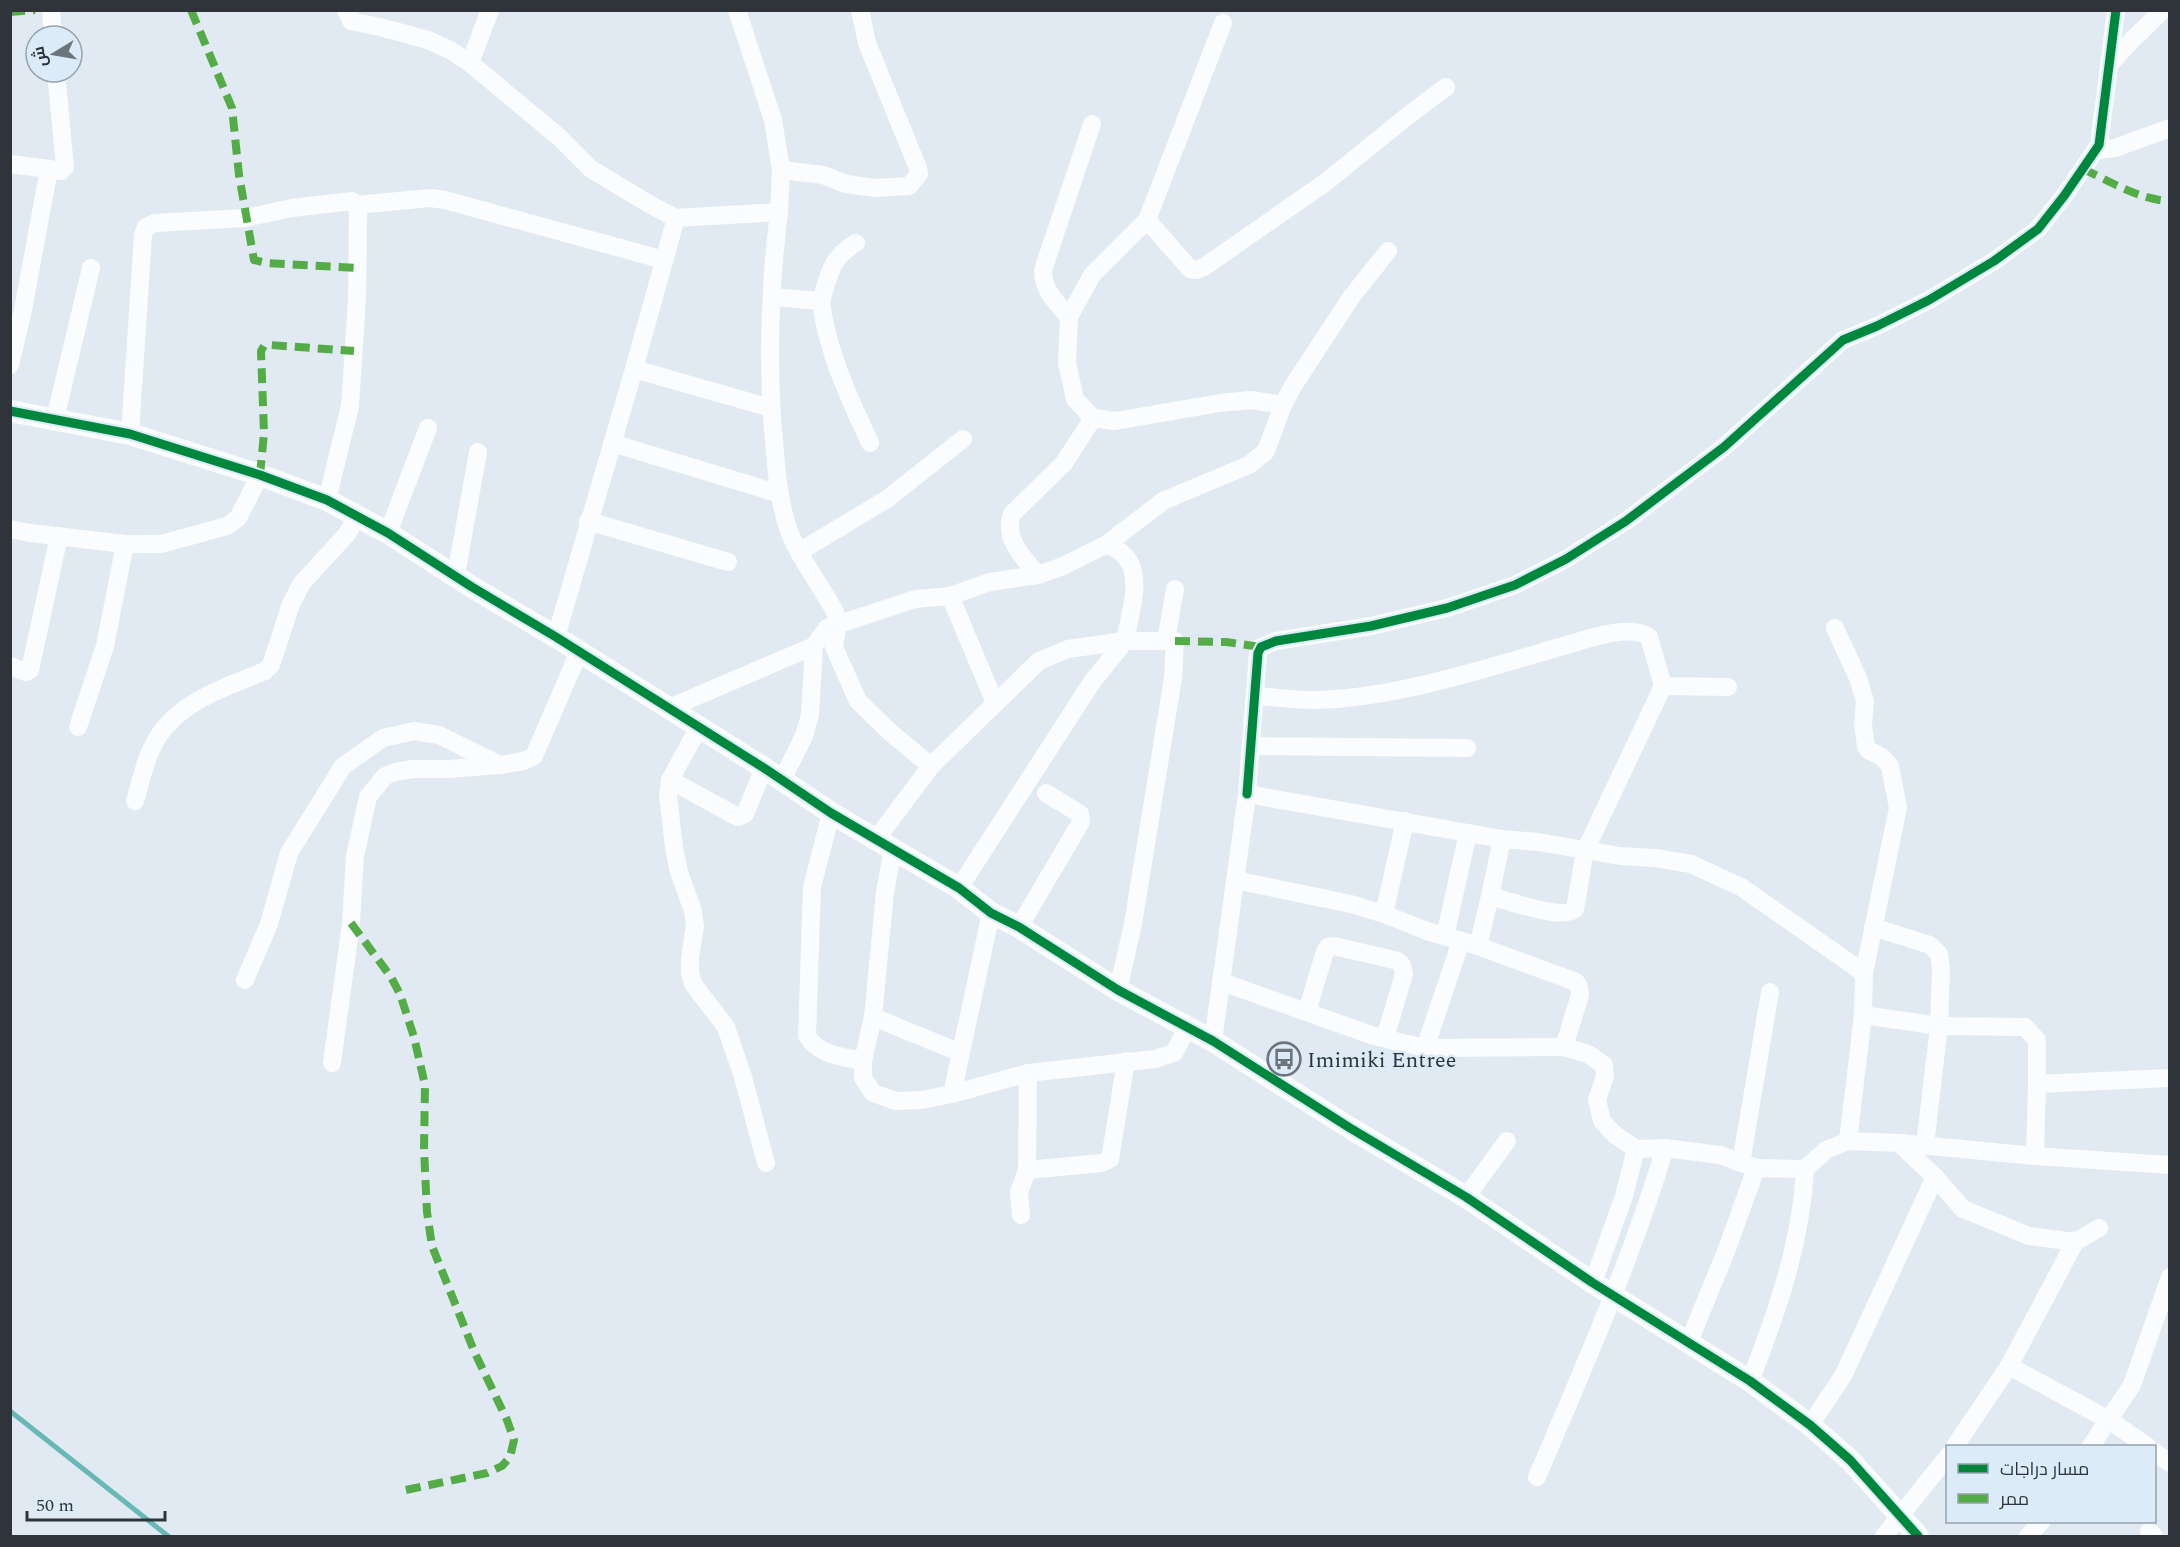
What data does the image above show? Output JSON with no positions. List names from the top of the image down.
{
  "places": {
    "bus stop": ["Imimiki Entree"]
  },
  "legend": ["مسار دراجات", "ممر"],
  "scale_bar": "50 m",
  "north": "left"
}
